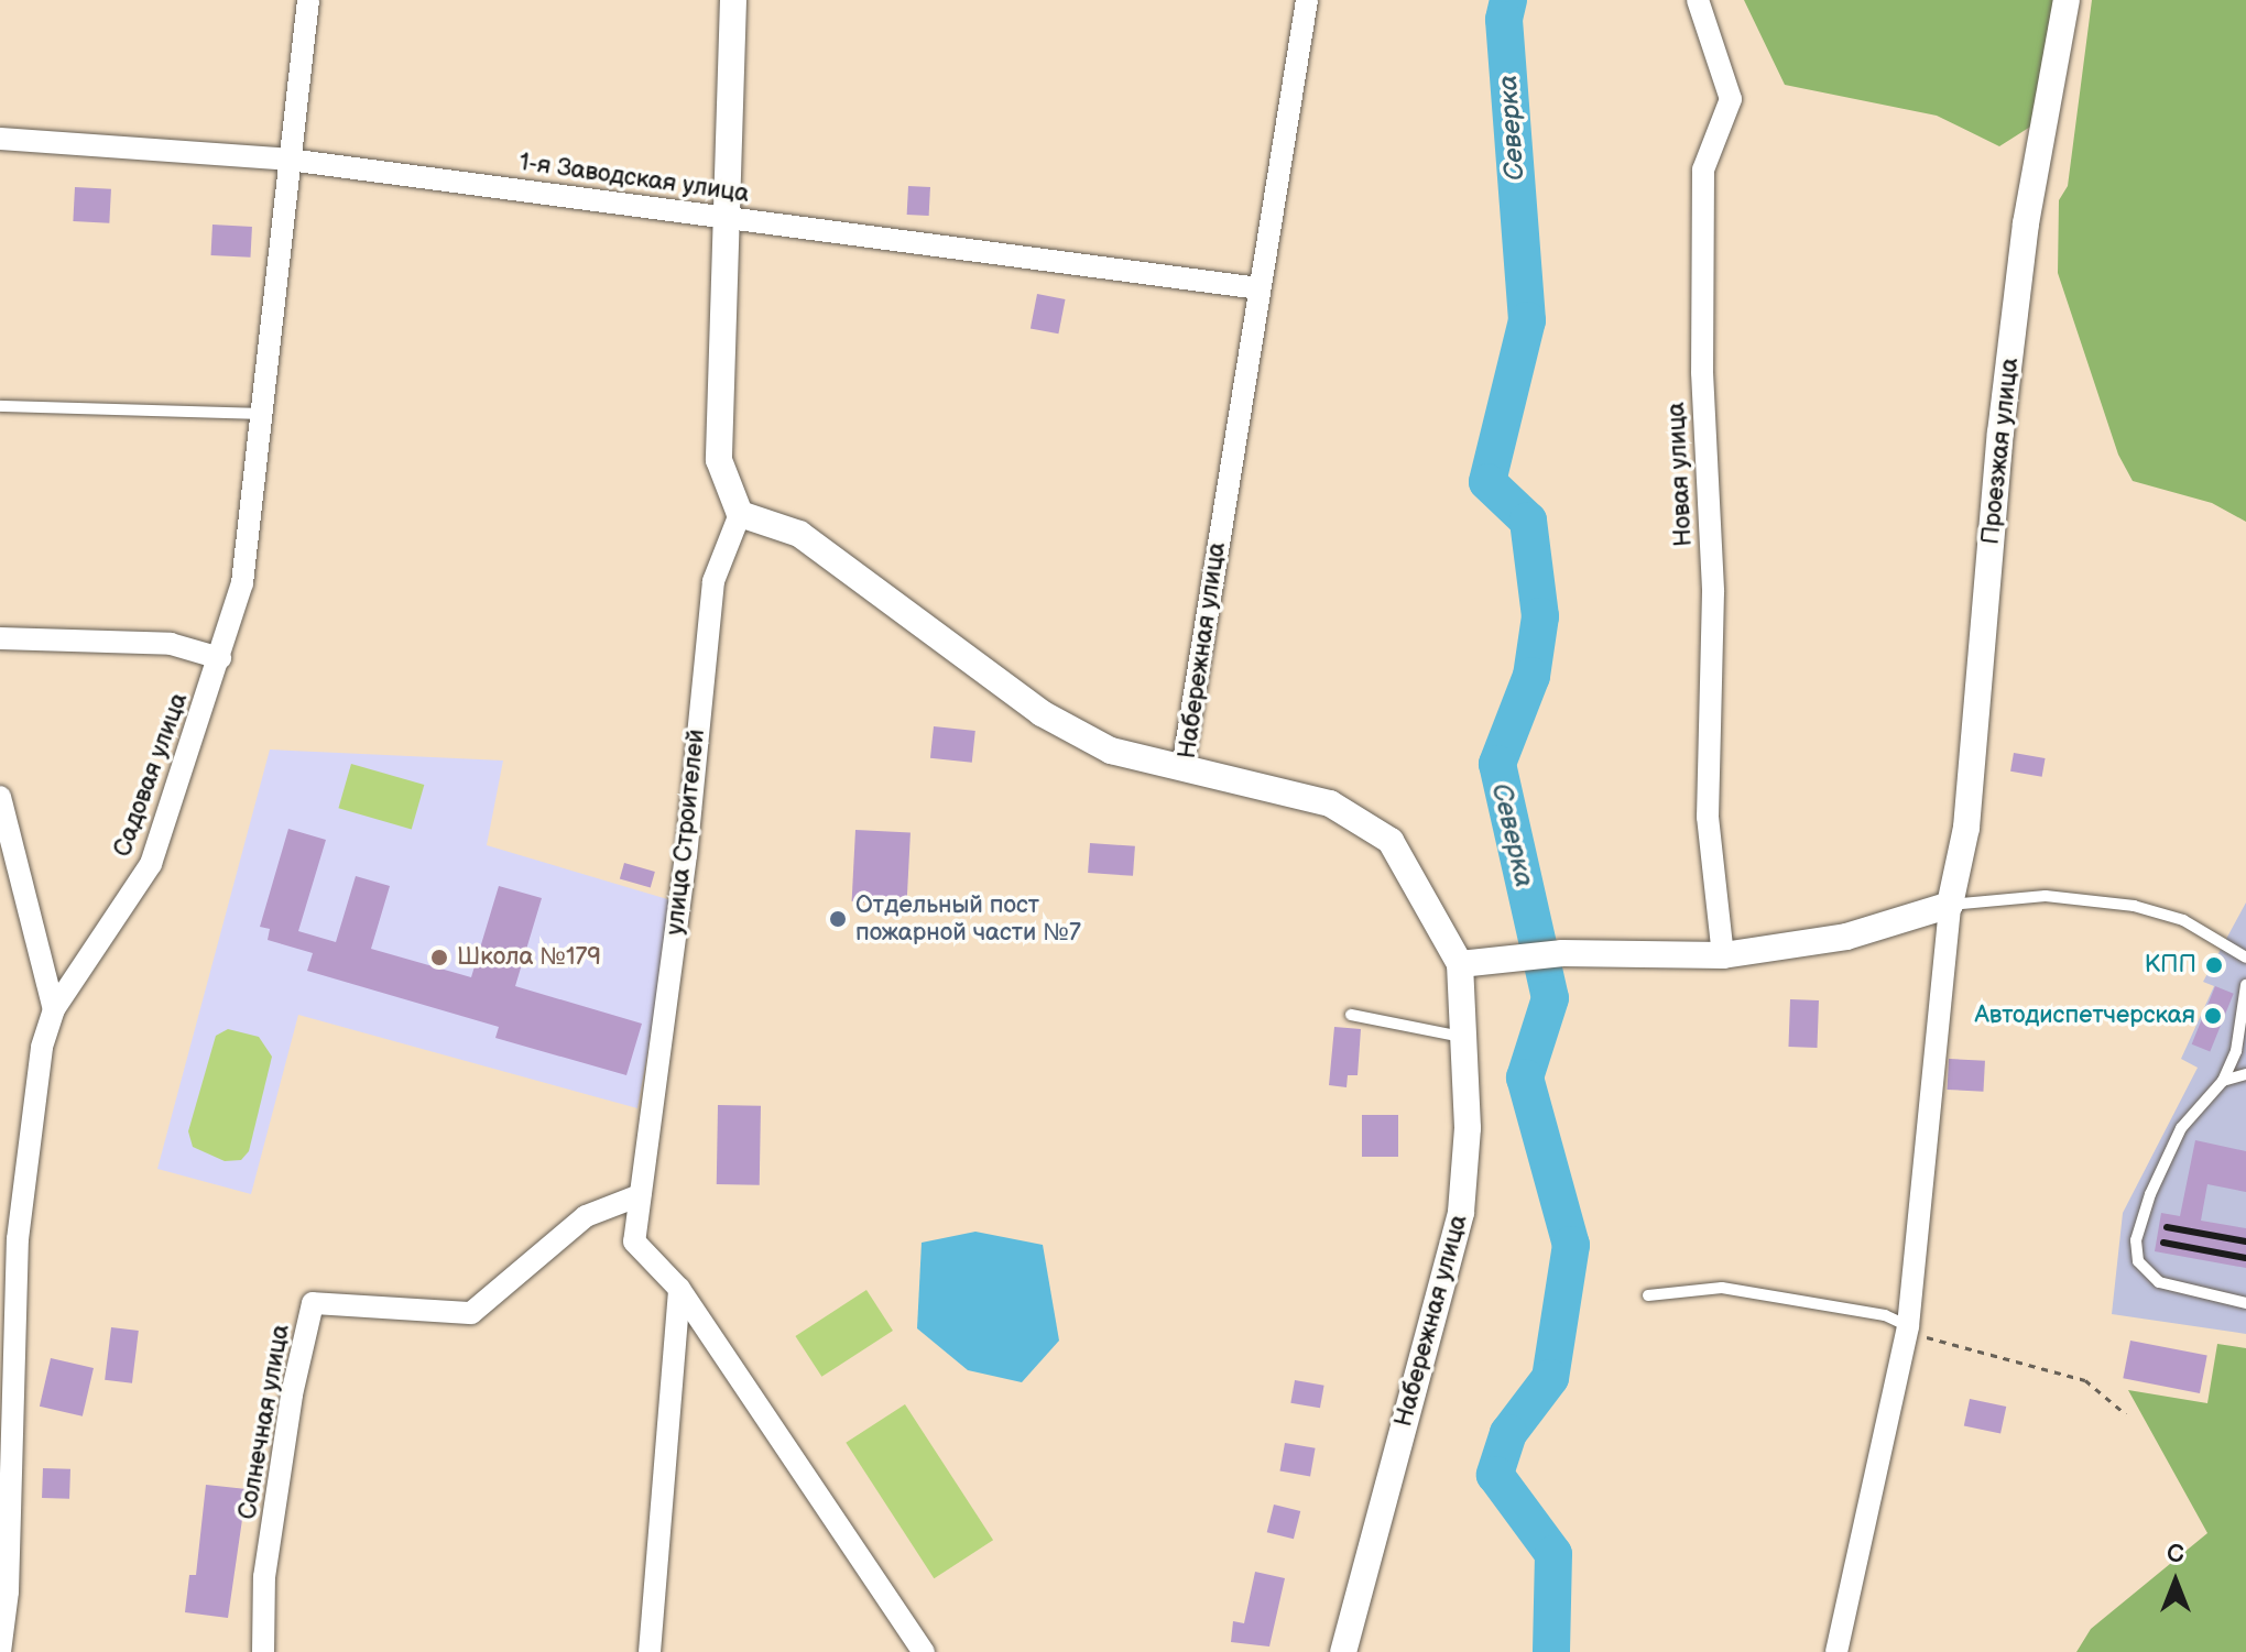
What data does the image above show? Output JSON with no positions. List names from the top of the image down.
{
  "streets": {
    "street": [
      "1-я Заводская улица",
      "Проезжая улица",
      "Новая улица",
      "Набережная улица",
      "Садовая улица",
      "улица Строителей",
      "Солнечная улица"
    ]
  },
  "crossings": [
    ["1-я Заводская улица", "Набережная улица"],
    ["1-я Заводская улица", "Садовая улица"],
    ["улица Строителей", "Солнечная улица"]
  ],
  "water": ["Северка"],
  "places": [
    "Отдельный пост пожарной части №7",
    "Школа №179",
    "КПП",
    "Автодиспетчерская"
  ],
  "north": "top"
}
